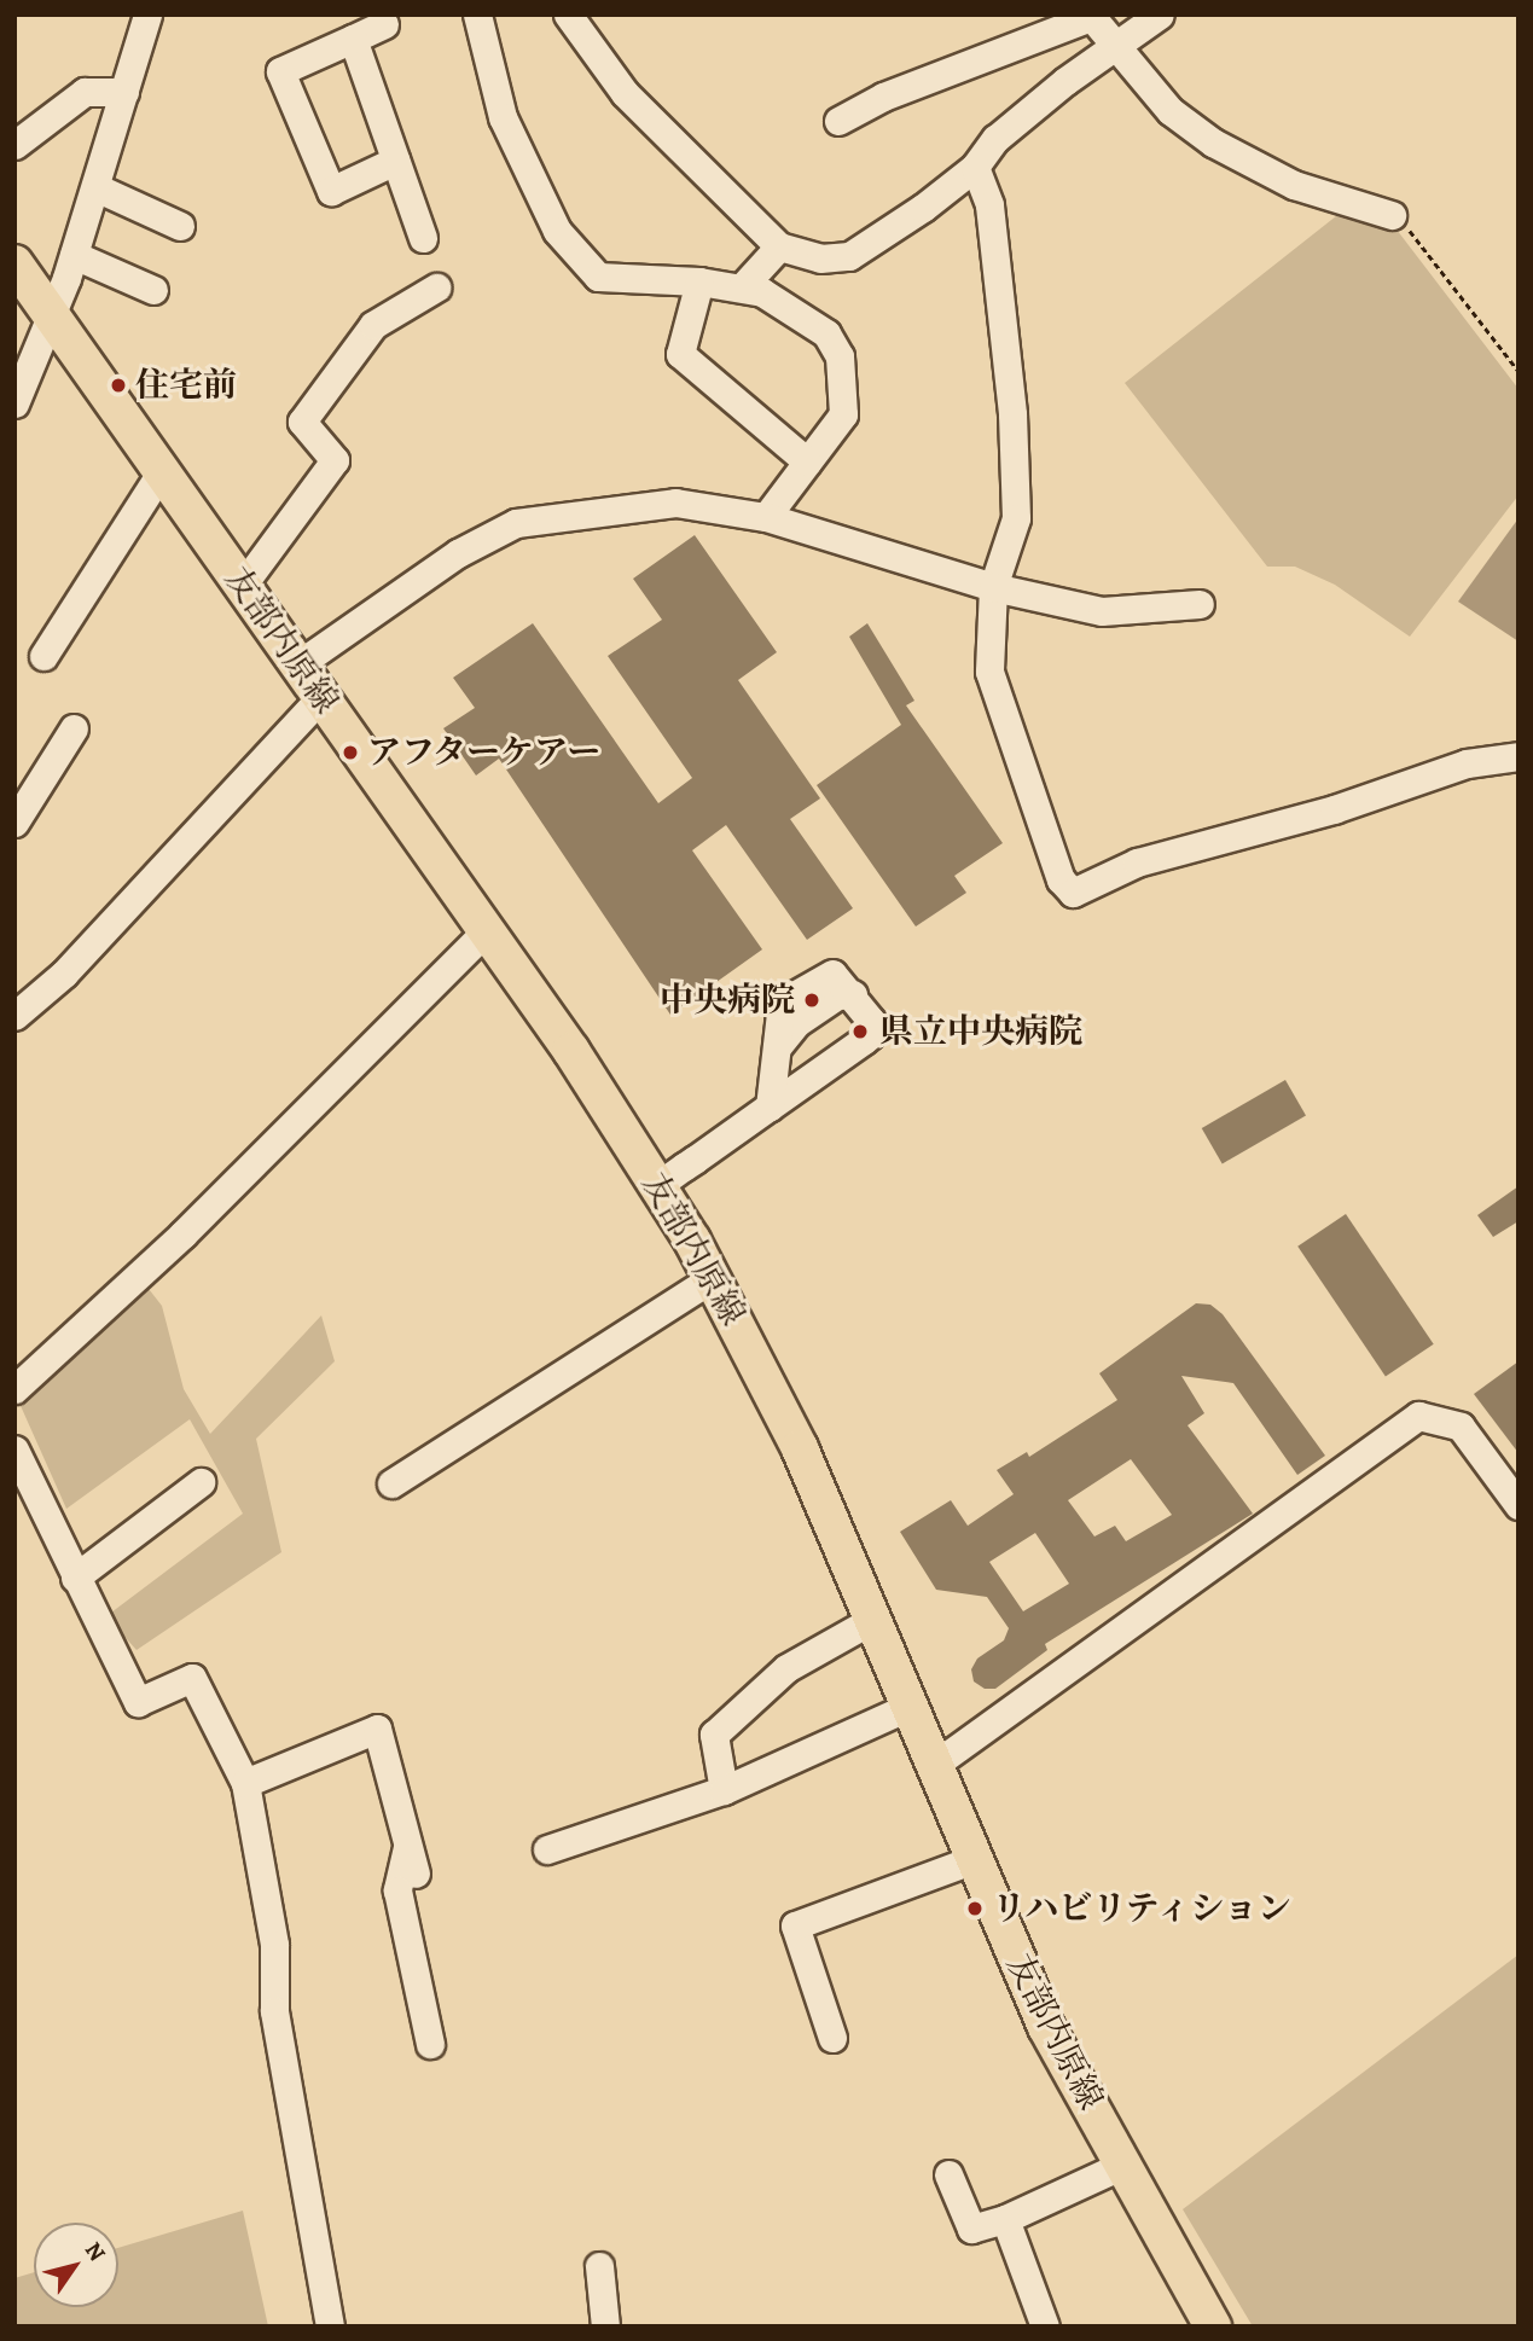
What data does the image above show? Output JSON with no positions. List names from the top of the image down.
{
  "streets": {
    "main road": ["友部内原線"]
  },
  "places": [
    "住宅前",
    "アフターケアー",
    "中央病院",
    "県立中央病院",
    "リハビリティション"
  ],
  "north": "top right"
}
